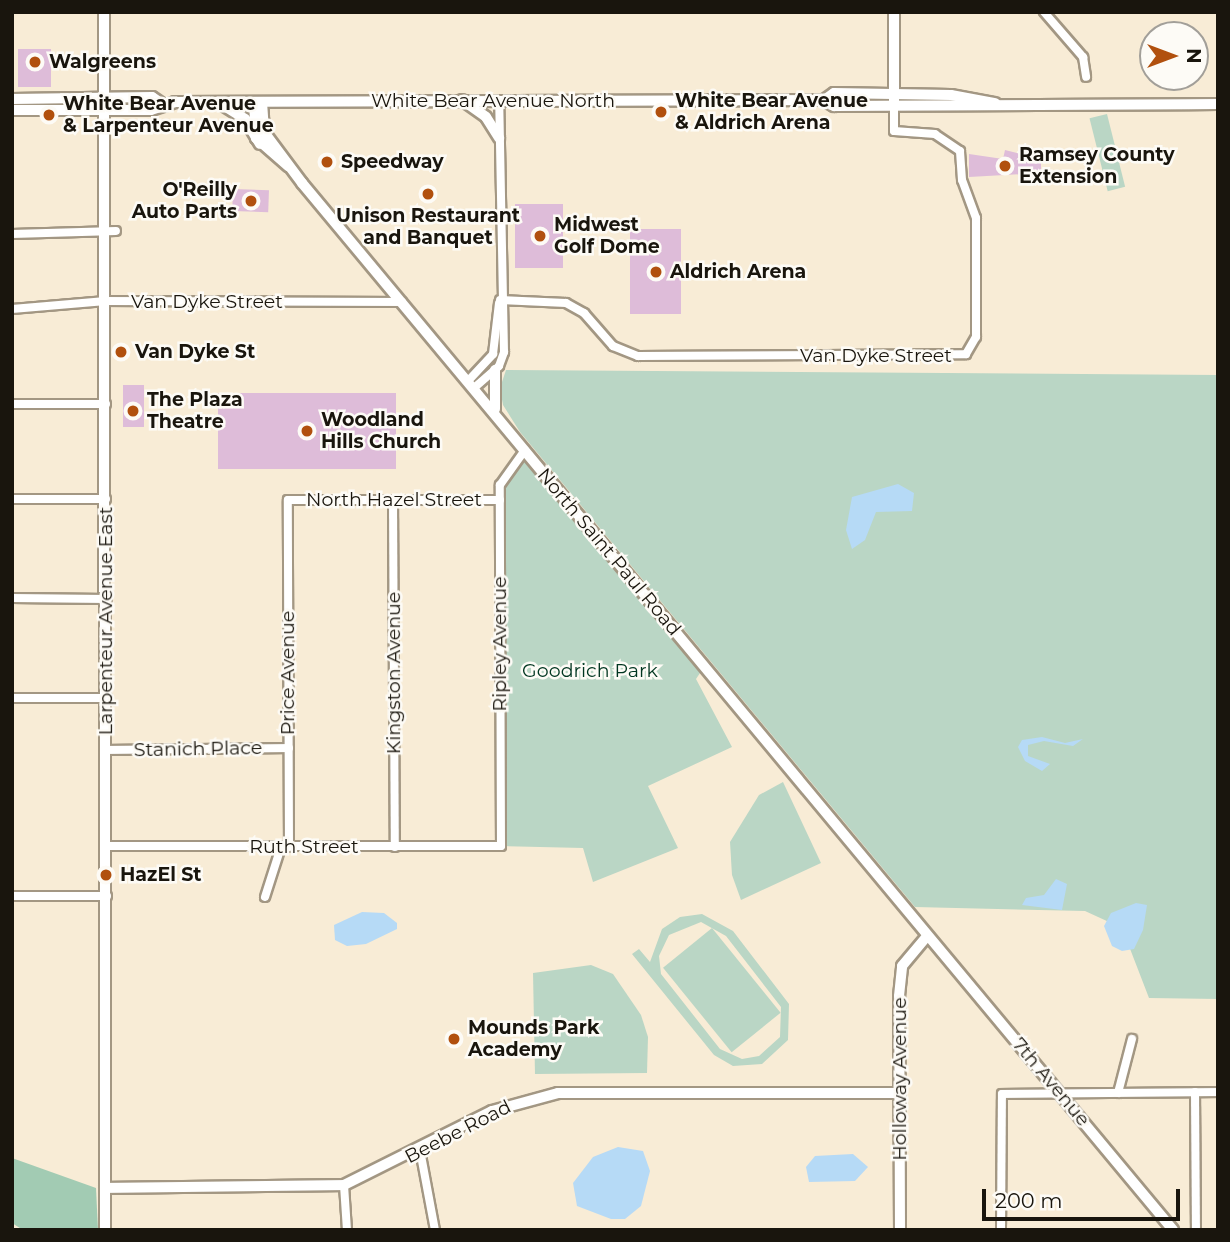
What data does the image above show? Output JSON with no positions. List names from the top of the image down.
{
  "streets": {
    "main road": ["White Bear Avenue North"],
    "street": [
      "Van Dyke Street",
      "North Hazel Street",
      "North Saint Paul Road",
      "Larpenteur Avenue East",
      "Ripley Avenue",
      "Price Avenue",
      "Kingston Avenue",
      "Stanich Place",
      "Ruth Street",
      "Holloway Avenue",
      "7th Avenue",
      "Beebe Road"
    ]
  },
  "crossings": [
    ["White Bear Avenue North", "Van Dyke Street"],
    ["White Bear Avenue North", "North Saint Paul Road"],
    ["White Bear Avenue North", "Larpenteur Avenue East"],
    ["Van Dyke Street", "North Saint Paul Road"],
    ["Van Dyke Street", "Larpenteur Avenue East"],
    ["North Hazel Street", "Ripley Avenue"],
    ["North Hazel Street", "Price Avenue"],
    ["North Hazel Street", "Kingston Avenue"],
    ["North Saint Paul Road", "Ripley Avenue"],
    ["North Saint Paul Road", "Holloway Avenue"],
    ["North Saint Paul Road", "7th Avenue"],
    ["Larpenteur Avenue East", "Stanich Place"],
    ["Larpenteur Avenue East", "Ruth Street"],
    ["Larpenteur Avenue East", "Beebe Road"],
    ["Ripley Avenue", "Ruth Street"],
    ["Price Avenue", "Stanich Place"],
    ["Price Avenue", "Ruth Street"],
    ["Kingston Avenue", "Ruth Street"],
    ["Holloway Avenue", "7th Avenue"],
    ["Holloway Avenue", "Beebe Road"]
  ],
  "parks": ["Goodrich Park"],
  "places": [
    "Walgreens",
    "White Bear Avenue & Aldrich Arena",
    "White Bear Avenue & Larpenteur Avenue",
    "Speedway",
    "Ramsey County Extension",
    "Unison Restaurant and Banquet",
    "O'Reilly Auto Parts",
    "Midwest Golf Dome",
    "Aldrich Arena",
    "Van Dyke St",
    "The Plaza Theatre",
    "Woodland Hills Church",
    "HazEl St",
    "Mounds Park Academy"
  ],
  "scale_bar": "200 m",
  "north": "right"
}
